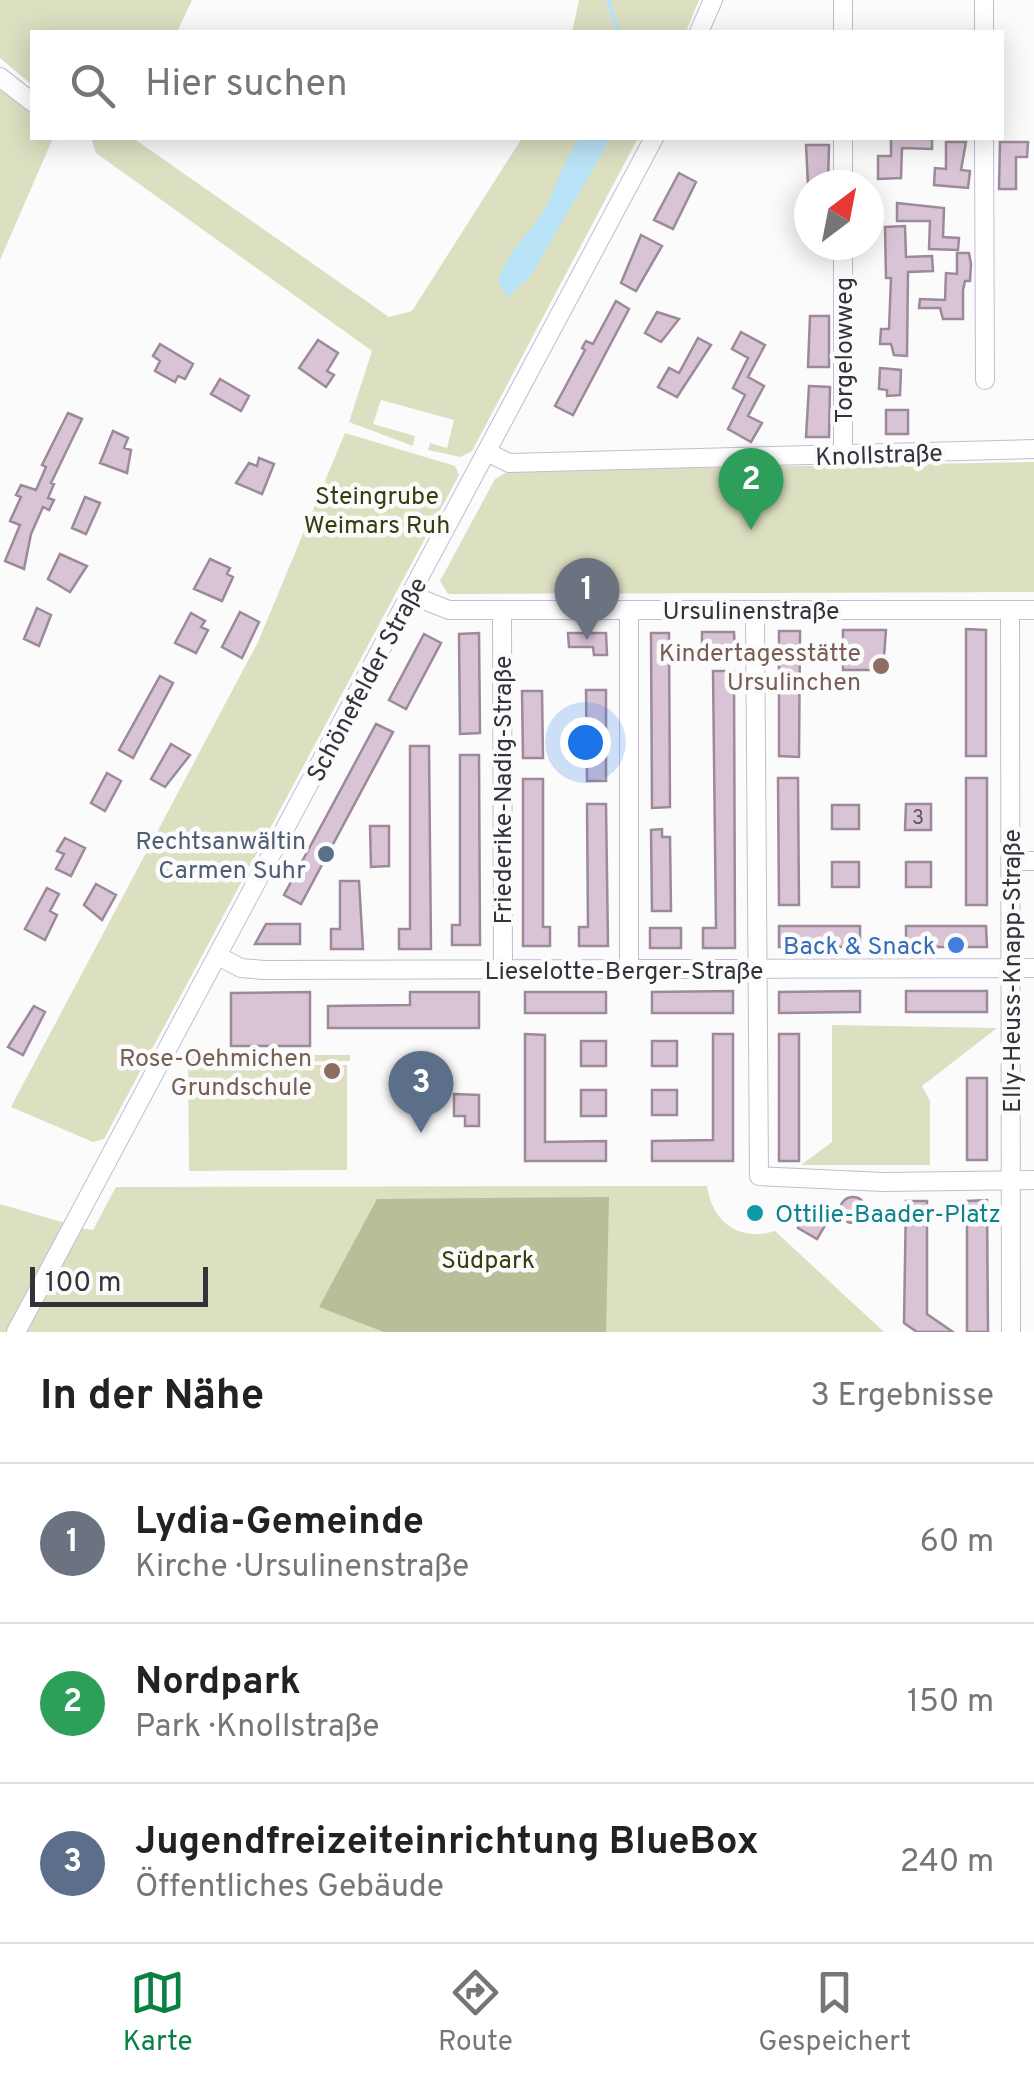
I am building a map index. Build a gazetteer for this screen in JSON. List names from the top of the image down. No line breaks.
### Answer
{"streets":{"street":["Torgelowweg","Knollstraße","Ursulinenstraße","Schönefelder Straße","Friederike-Nadig-Straße","Lieselotte-Berger-Straße","Elly-Heuss-Knapp-Straße"]},"crossings":[["Torgelowweg","Knollstraße"],["Knollstraße","Schönefelder Straße"],["Ursulinenstraße","Schönefelder Straße"],["Ursulinenstraße","Friederike-Nadig-Straße"],["Ursulinenstraße","Elly-Heuss-Knapp-Straße"],["Schönefelder Straße","Lieselotte-Berger-Straße"],["Friederike-Nadig-Straße","Lieselotte-Berger-Straße"],["Lieselotte-Berger-Straße","Elly-Heuss-Knapp-Straße"]],"parks":["Steingrube Weimars Ruh","Südpark"],"places":["Kindertagesstätte Ursulinchen","Rechtsanwältin Carmen Suhr","Back & Snack","Rose-Oehmichen Grundschule","Ottilie-Baader-Platz"],"house_numbers":["3"],"scale_bar":"100 m","north":"top right","page":{"search":"Hier suchen","pins":["2","1","3"],"scale":"100 m","heading":["In der Nähe","3 Ergebnisse"],"list":[{"mark":"1","name":"Lydia-Gemeinde","note":"Kirche · Ursulinenstraße","value":"60 m"},{"mark":"2","name":"Nordpark","note":"Park · Knollstraße","value":"150 m"},{"mark":"3","name":"Jugendfreizeiteinrichtung BlueBox","note":"Öffentliches Gebäude","value":"240 m"}],"nav":["Karte","Route","Gespeichert"]}}
